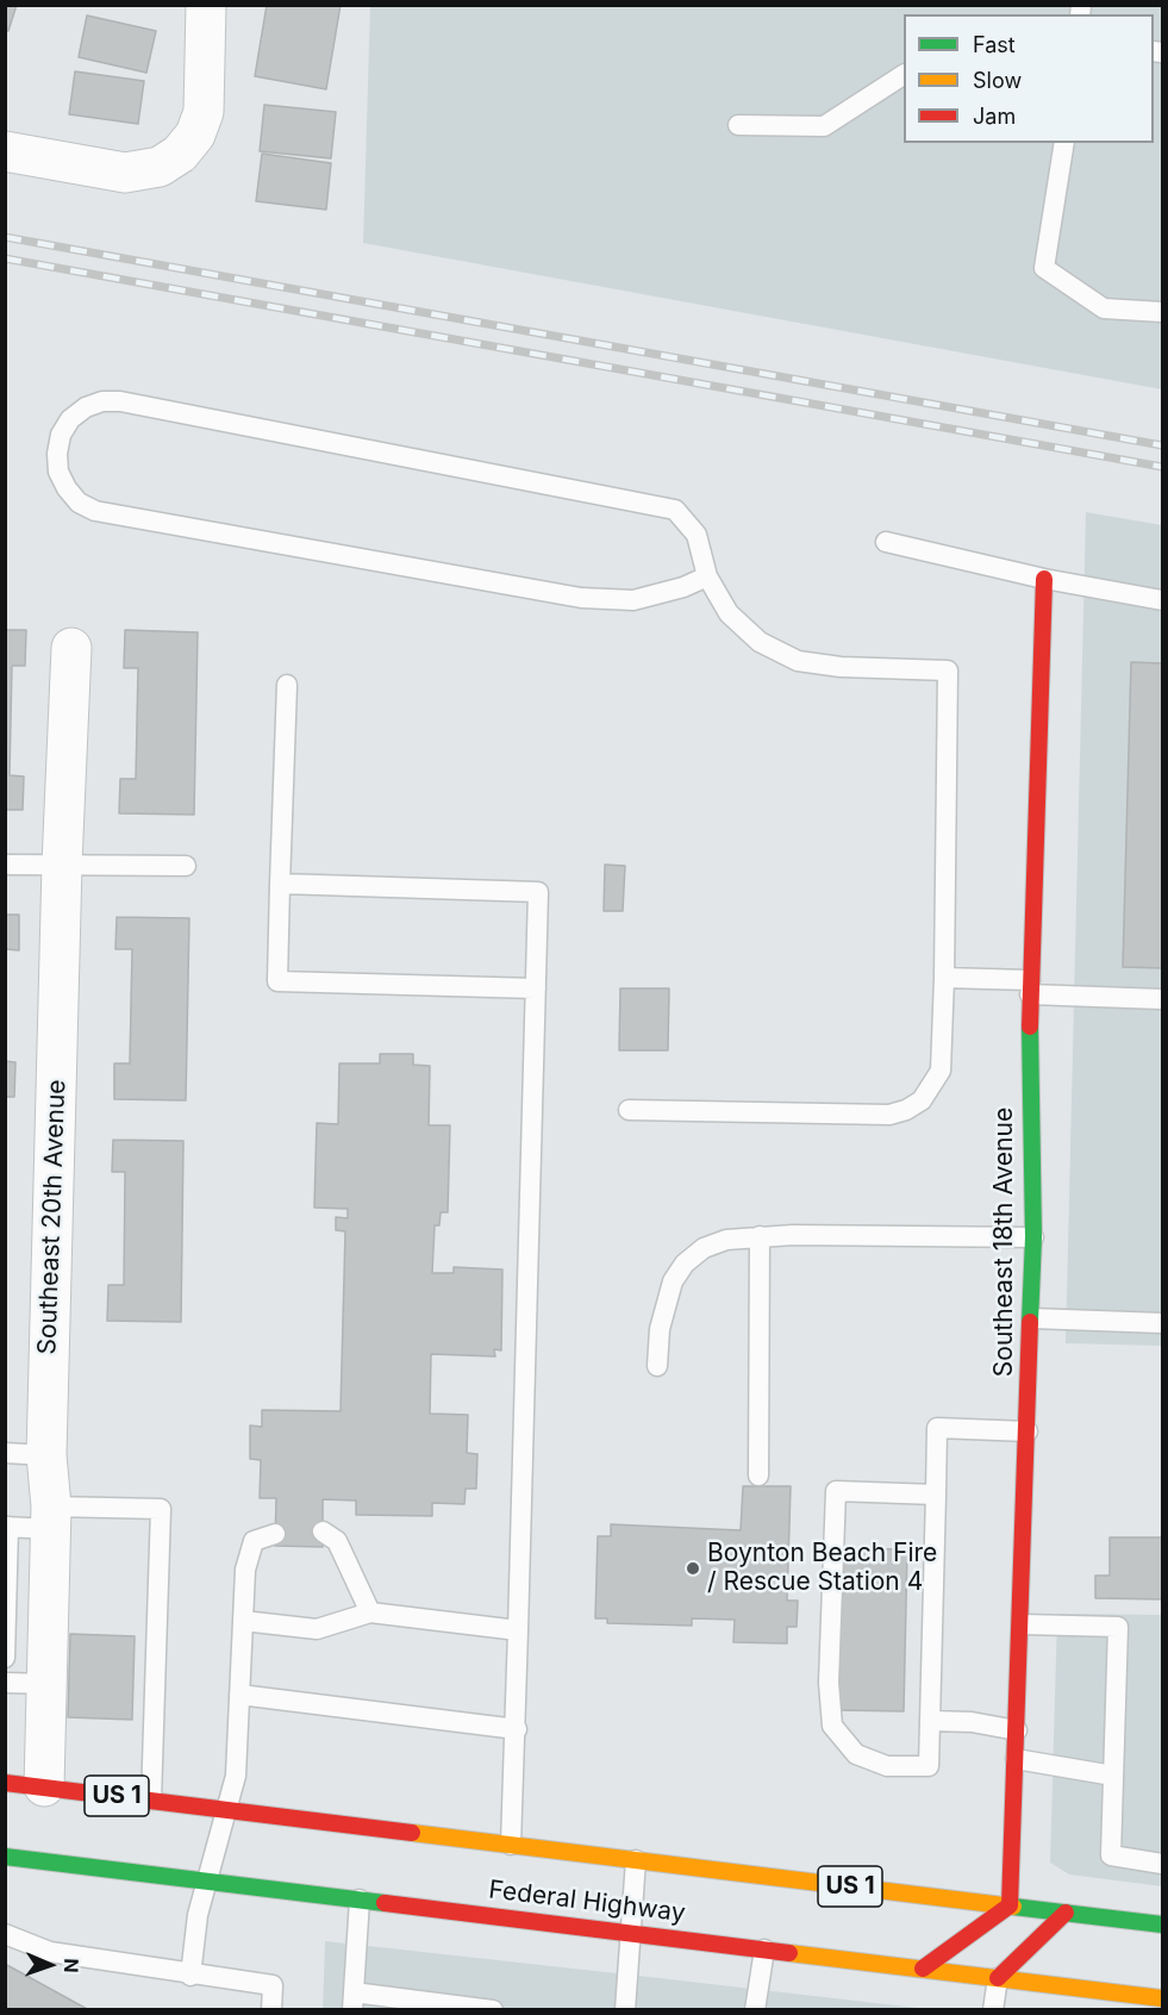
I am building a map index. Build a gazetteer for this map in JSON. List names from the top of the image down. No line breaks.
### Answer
{"streets":{"main road":["Southeast 18th Avenue","US 1","Federal Highway"],"street":["Southeast 20th Avenue"]},"crossings":[["Southeast 20th Avenue","Federal Highway"],["Southeast 18th Avenue","Federal Highway"]],"places":["Boynton Beach Fire / Rescue Station 4"],"legend":["Fast","Slow","Jam"],"north":"right"}
